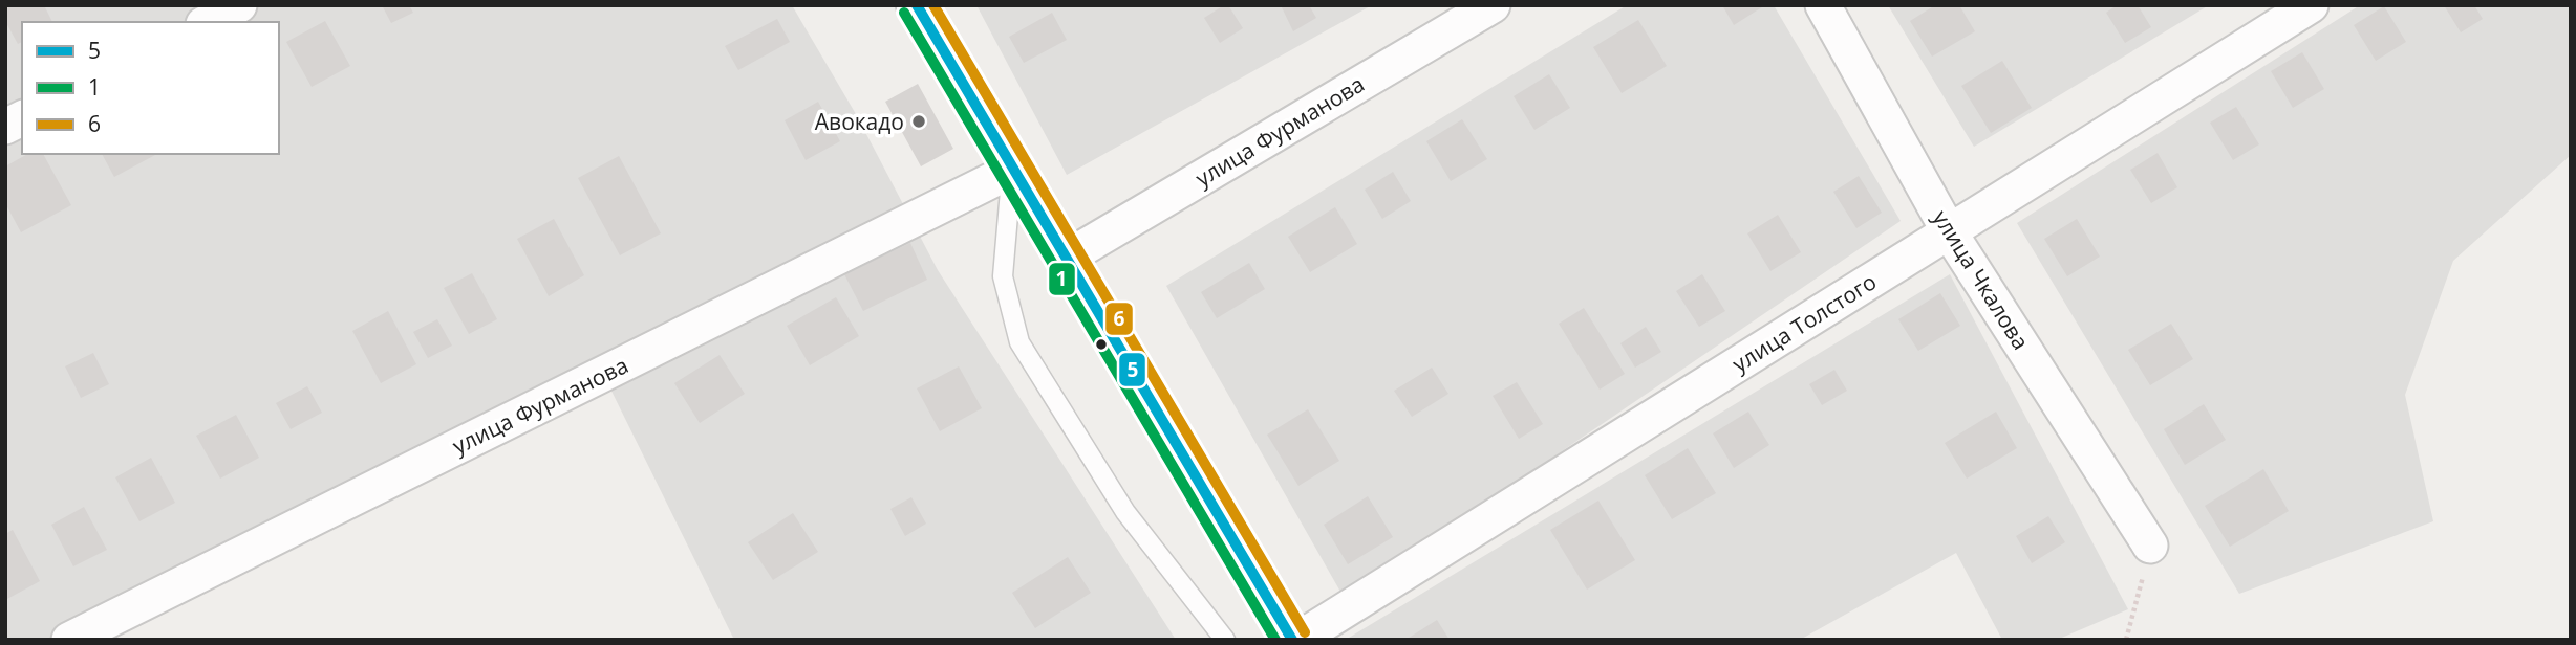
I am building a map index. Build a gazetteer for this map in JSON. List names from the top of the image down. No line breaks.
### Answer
{"streets":{"street":["улица Фурманова","улица Чкалова","улица Толстого"]},"crossings":[["улица Чкалова","улица Толстого"]],"places":["Авокадо"],"lines":["transit line 5","transit line 6","transit line 1"],"legend":["5","1","6"]}
